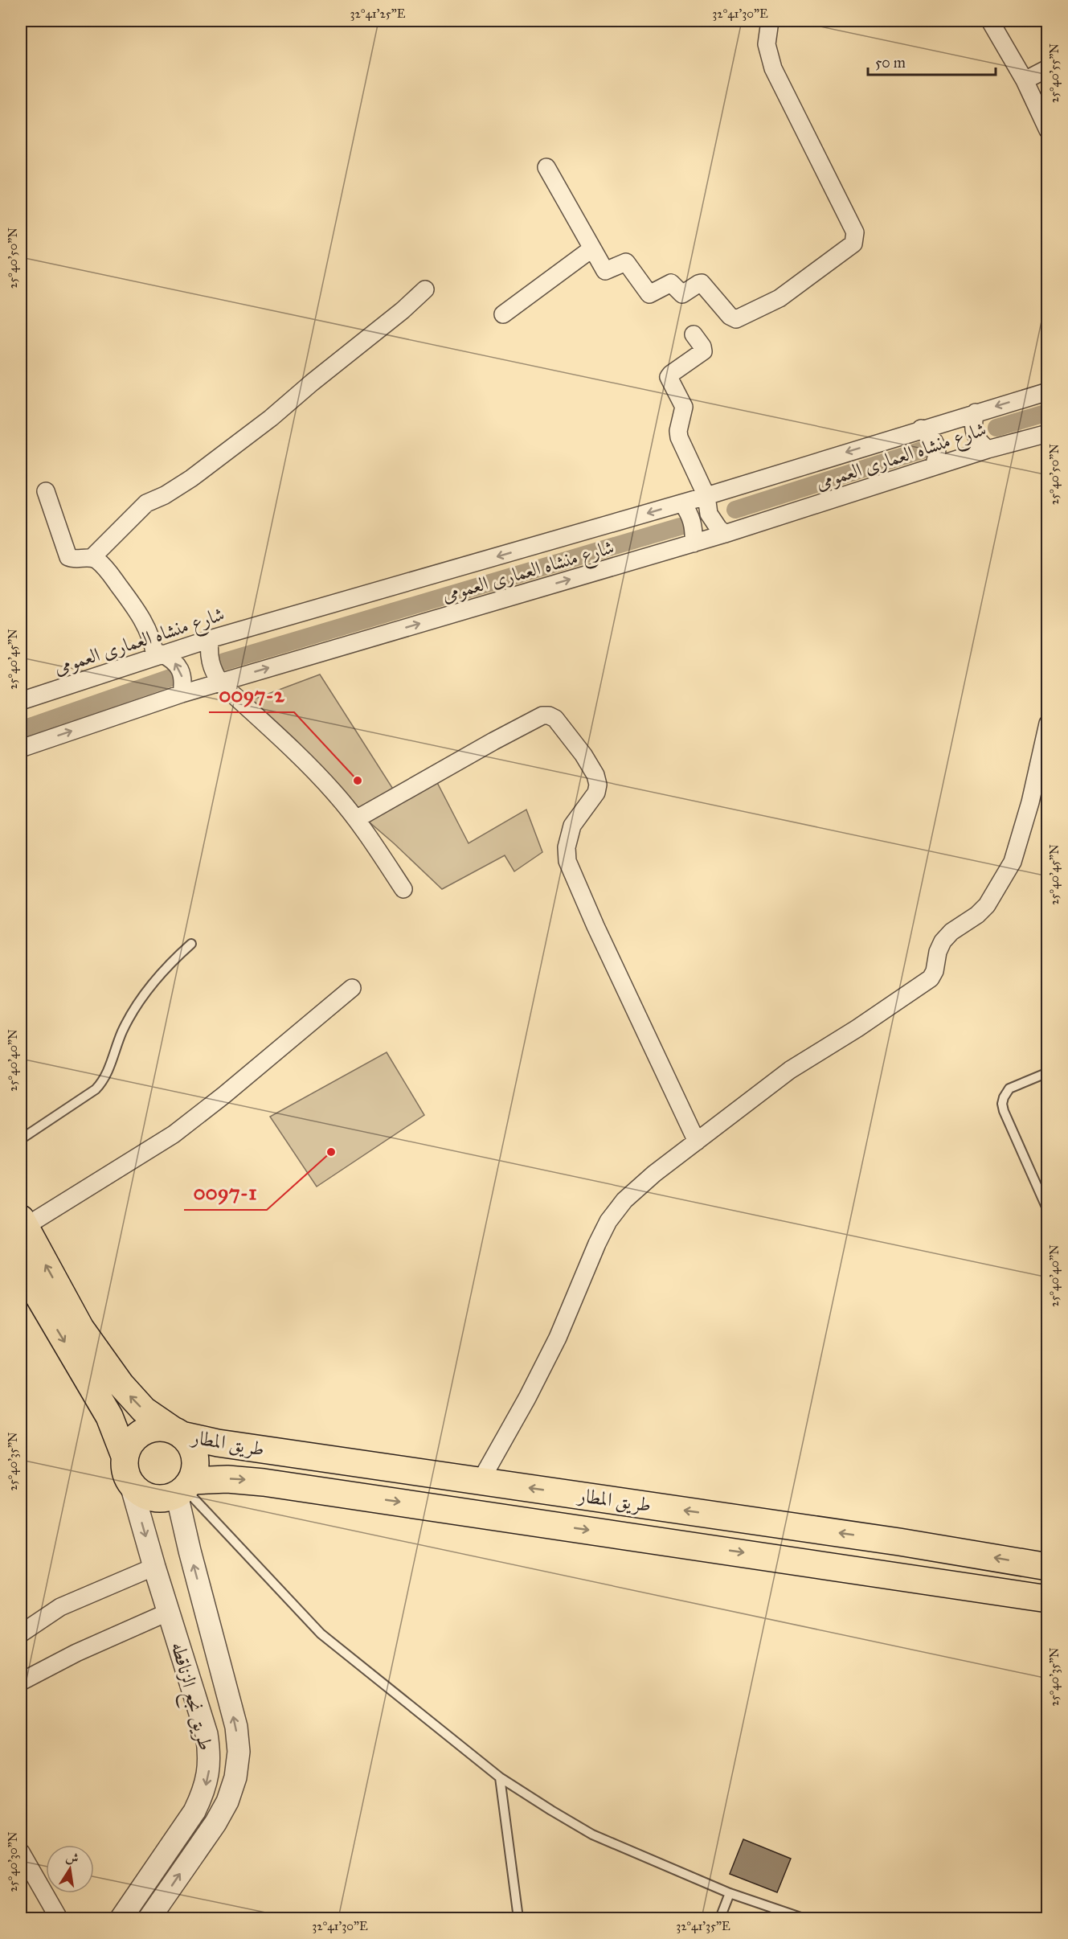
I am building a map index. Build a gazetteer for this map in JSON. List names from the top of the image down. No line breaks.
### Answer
{"streets":{"main road":["طريق المطار"],"street":["شارع منشاه العمارى العمومى","طريق نجع الزناقطه"]},"crossings":[["طريق المطار","طريق نجع الزناقطه"]],"places":["0097-2","0097-1"],"scale_bar":"50 m","north":"top","coordinates":["32°41'25\"E","32°41'30\"E","25°40'55\"N","25°40'50\"N","25°40'45\"N","25°40'40\"N","25°40'35\"N","25°40'30\"N","32°41'35\"E"]}
